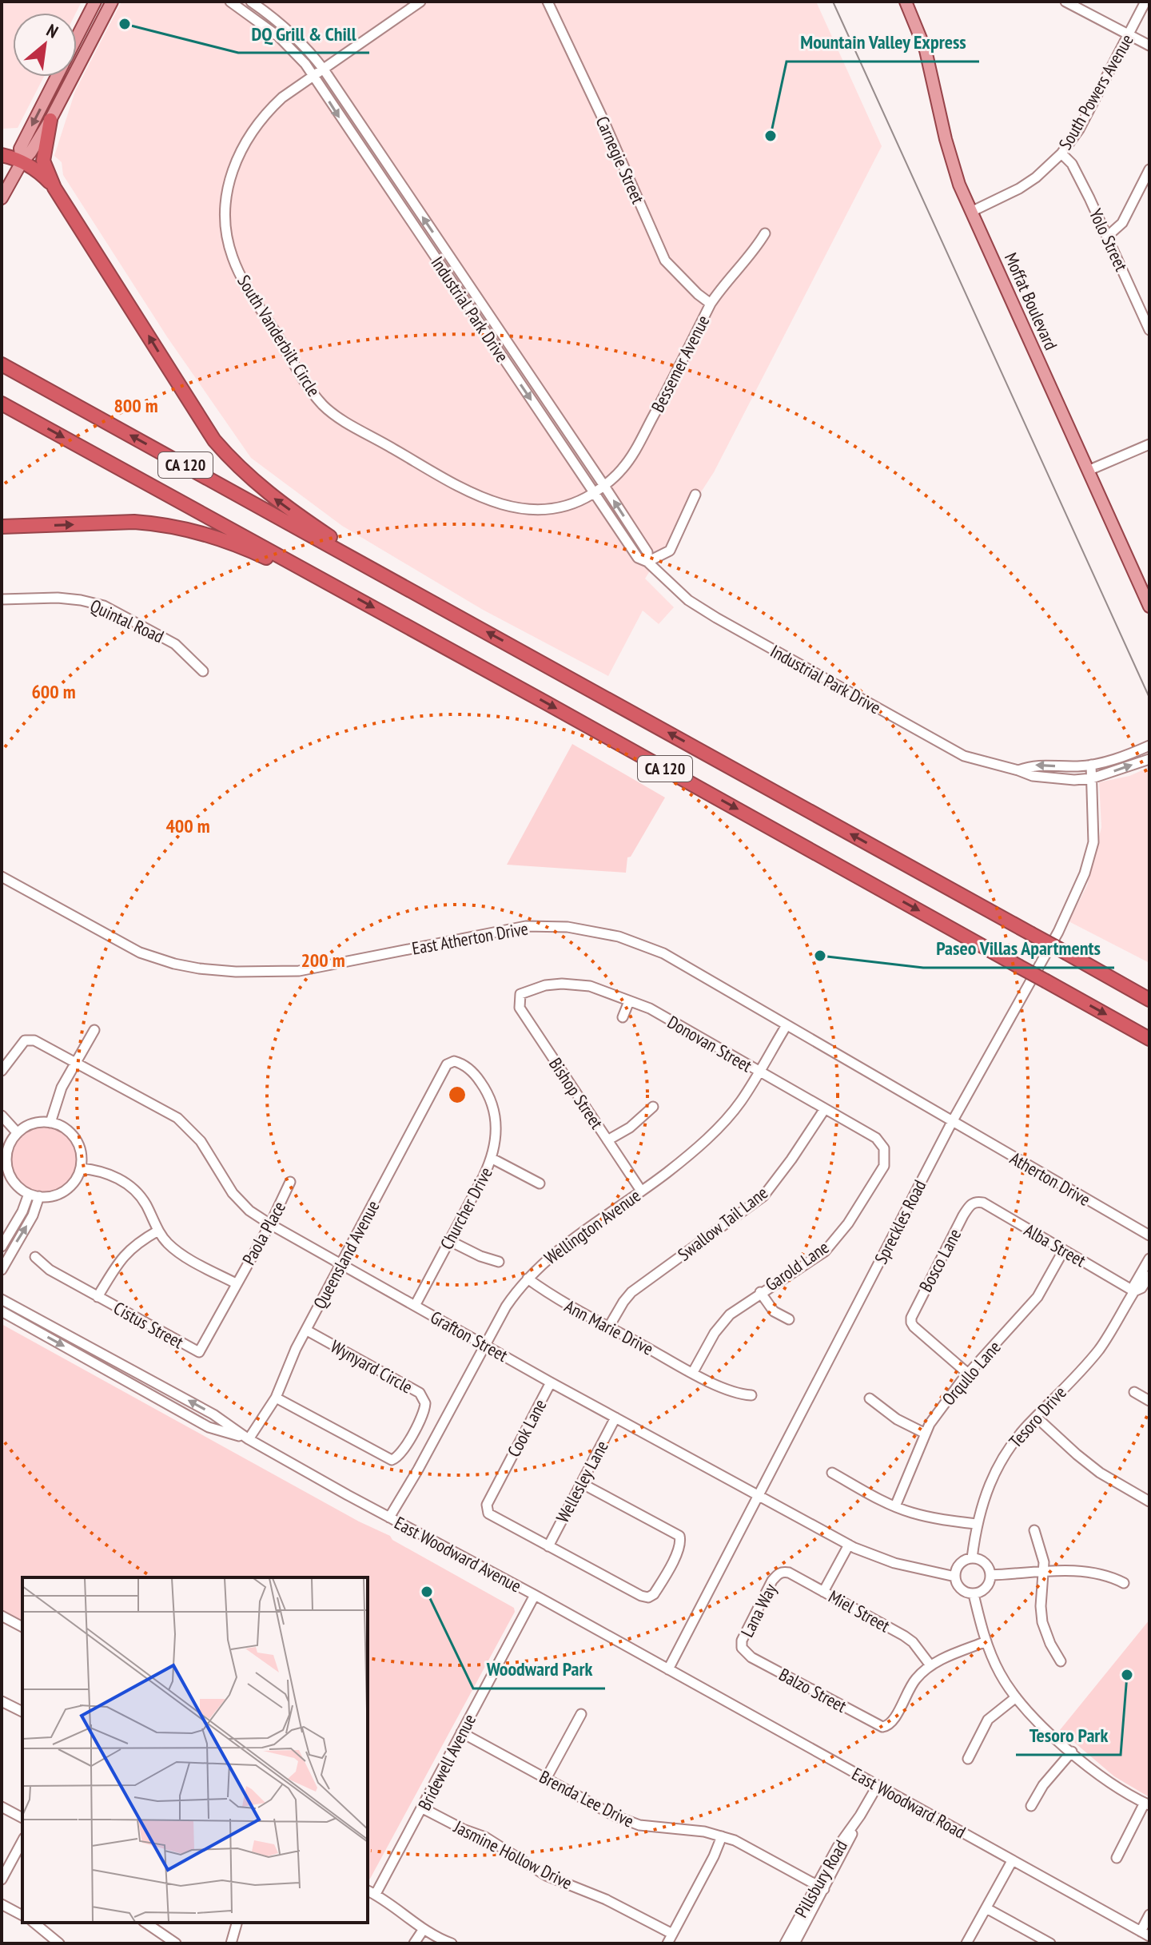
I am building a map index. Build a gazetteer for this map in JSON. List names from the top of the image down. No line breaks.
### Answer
{"streets":{"highway":["CA 120"],"main road":["Moffat Boulevard"],"street":["South Powers Avenue","Carnegie Street","Yolo Street","Industrial Park Drive","South Vanderbilt Circle","Bessemer Avenue","Quintal Road","East Atherton Drive","Donovan Street","Bishop Street","Atherton Drive","Churcher Drive","Spreckles Road","Swallow Tail Lane","Wellington Avenue","Paola Place","Alba Street","Queensland Avenue","Bosco Lane","Garold Lane","Cistus Street","Ann Marie Drive","Grafton Street","Wynyard Circle","Orqullo Lane","Tesoro Drive","Cook Lane","Wellesley Lane","East Woodward Avenue","Lana Way","Miel Street","Balzo Street","Bridewell Avenue","Brenda Lee Drive","East Woodward Road","Jasmine Hollow Drive","Pillsbury Road"]},"crossings":[["South Powers Avenue","Yolo Street"],["South Powers Avenue","Moffat Boulevard"],["Carnegie Street","Bessemer Avenue"],["Industrial Park Drive","South Vanderbilt Circle"],["Industrial Park Drive","Bessemer Avenue"],["Industrial Park Drive","Spreckles Road"],["South Vanderbilt Circle","Bessemer Avenue"],["East Atherton Drive","Atherton Drive"],["East Atherton Drive","Spreckles Road"],["East Atherton Drive","Wellington Avenue"],["Donovan Street","Bishop Street"],["Donovan Street","Swallow Tail Lane"],["Donovan Street","Wellington Avenue"],["Donovan Street","Garold Lane"],["Bishop Street","Wellington Avenue"],["Atherton Drive","Spreckles Road"],["Churcher Drive","Queensland Avenue"],["Churcher Drive","Grafton Street"],["Spreckles Road","Grafton Street"],["Spreckles Road","East Woodward Avenue"],["Spreckles Road","East Woodward Road"],["Swallow Tail Lane","Ann Marie Drive"],["Wellington Avenue","Ann Marie Drive"],["Wellington Avenue","Grafton Street"],["Wellington Avenue","East Woodward Avenue"],["Paola Place","Cistus Street"],["Paola Place","Grafton Street"],["Alba Street","Bosco Lane"],["Alba Street","Orqullo Lane"],["Alba Street","Tesoro Drive"],["Queensland Avenue","Grafton Street"],["Queensland Avenue","Wynyard Circle"],["Queensland Avenue","East Woodward Avenue"],["Bosco Lane","Orqullo Lane"],["Garold Lane","Ann Marie Drive"],["Grafton Street","Tesoro Drive"],["Grafton Street","Cook Lane"],["Grafton Street","Wellesley Lane"],["Cook Lane","Wellesley Lane"],["East Woodward Avenue","Bridewell Avenue"],["East Woodward Avenue","East Woodward Road"],["Lana Way","Miel Street"],["Lana Way","Balzo Street"],["Miel Street","Balzo Street"],["Bridewell Avenue","Brenda Lee Drive"],["Bridewell Avenue","Jasmine Hollow Drive"],["Brenda Lee Drive","Pillsbury Road"],["East Woodward Road","Pillsbury Road"]],"places":["DQ Grill & Chill","Mountain Valley Express","Paseo Villas Apartments","Woodward Park","Tesoro Park"],"north":"top right","rings":["800 m","600 m","400 m","200 m"]}
